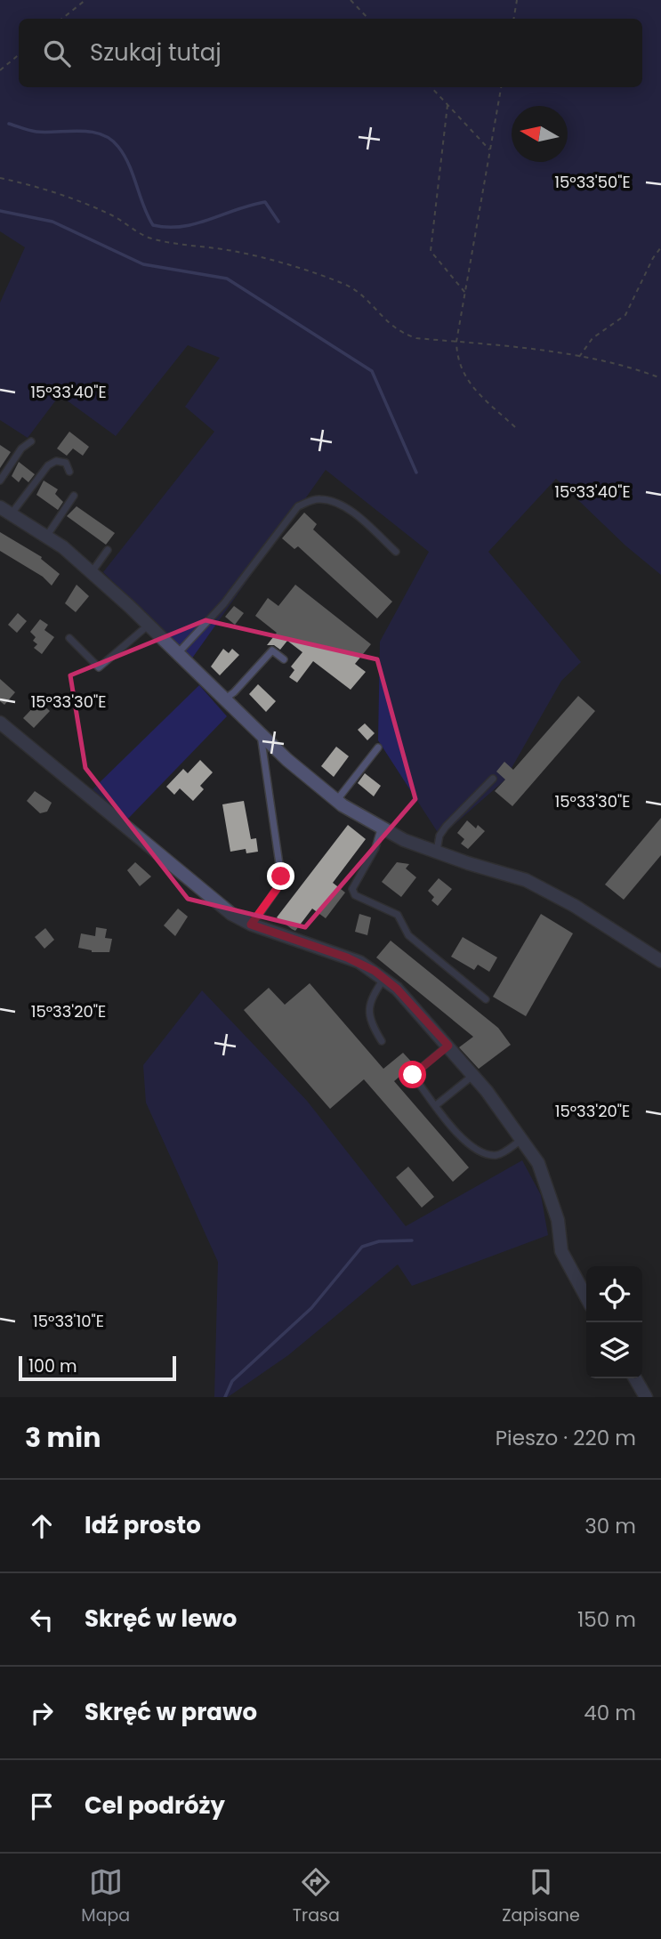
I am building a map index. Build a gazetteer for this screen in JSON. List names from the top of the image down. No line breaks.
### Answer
{"scale_bar":"100 m","north":"left","page":{"search":"Szukaj tutaj","scale":"100 m","heading":["3 min","Pieszo · 220 m"],"list":[["Idź prosto","30 m"],["Skręć w lewo","150 m"],["Skręć w prawo","40 m"],"Cel podróży"],"nav":["Mapa","Trasa","Zapisane"]},"coordinates":["15°33'50\"E","15°33'40\"E","15°33'30\"E","15°33'20\"E","15°33'10\"E"]}
